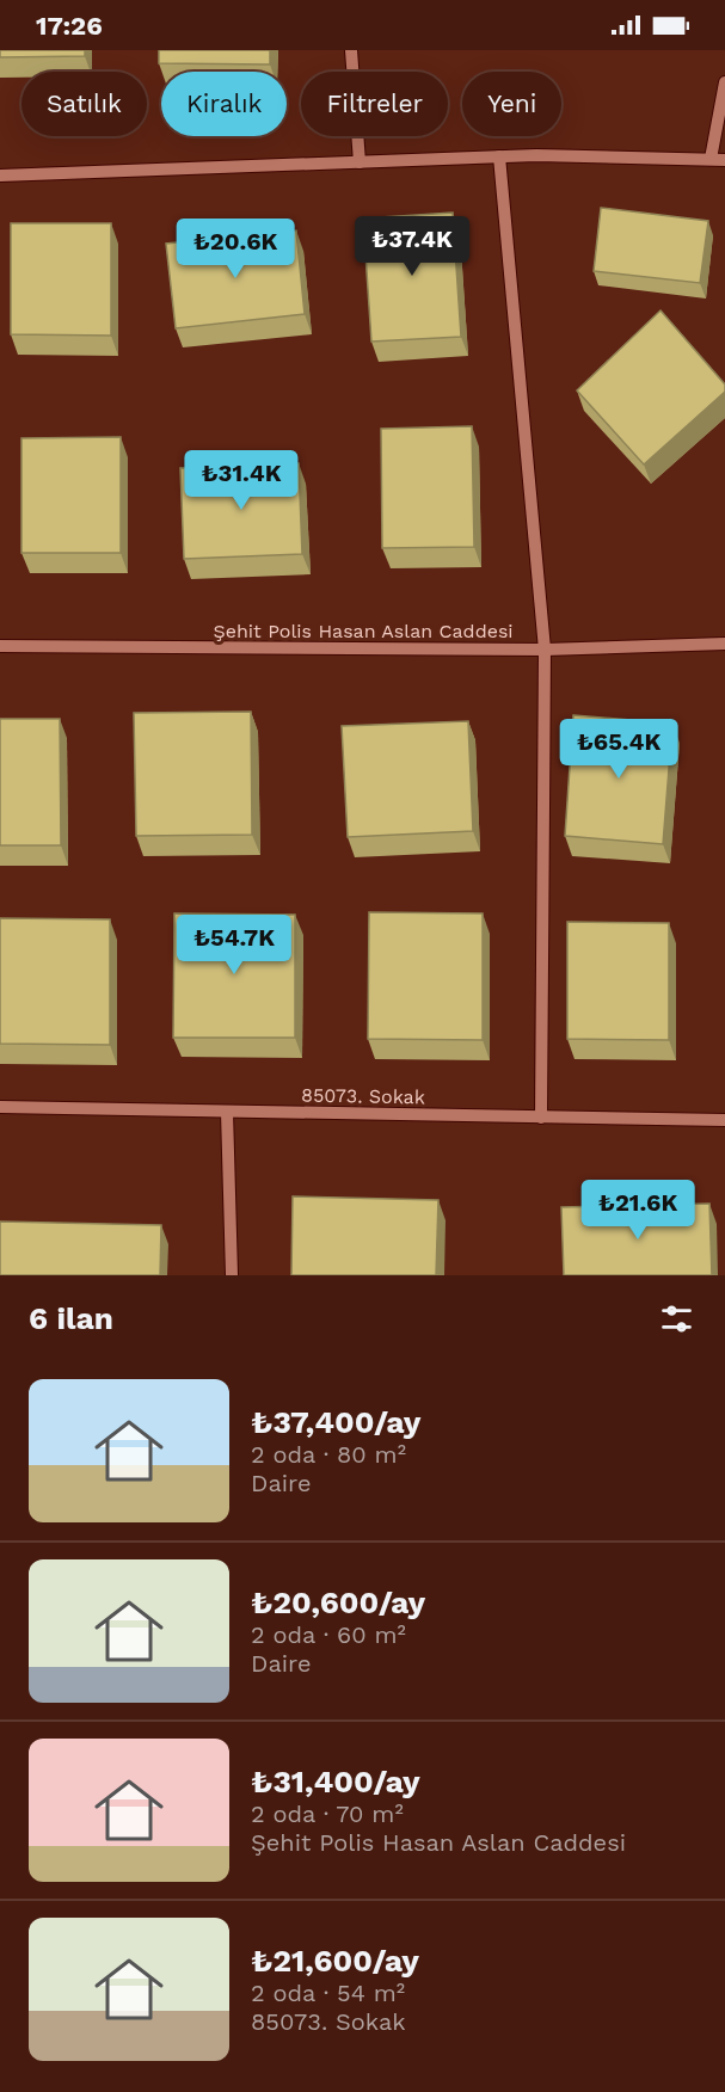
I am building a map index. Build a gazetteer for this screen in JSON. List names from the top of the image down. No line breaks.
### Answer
{"streets":{"street":["Şehit Polis Hasan Aslan Caddesi","85073. Sokak"]},"page":{"status":"17:26","chip":["Satılık","Kiralık","Filtreler","Yeni"],"price":["₺37.4K","₺20.6K","₺31.4K","₺65.4K","₺54.7K","₺21.6K"],"heading":"6 ilan","list":[{"name":"₺37,400/ay","note":"2 oda · 80 m² · Daire"},{"name":"₺20,600/ay","note":"2 oda · 60 m² · Daire"},{"name":"₺31,400/ay","note":"2 oda · 70 m² · Şehit Polis Hasan Aslan Caddesi"},{"name":"₺21,600/ay","note":"2 oda · 54 m² · 85073. Sokak"}]}}
